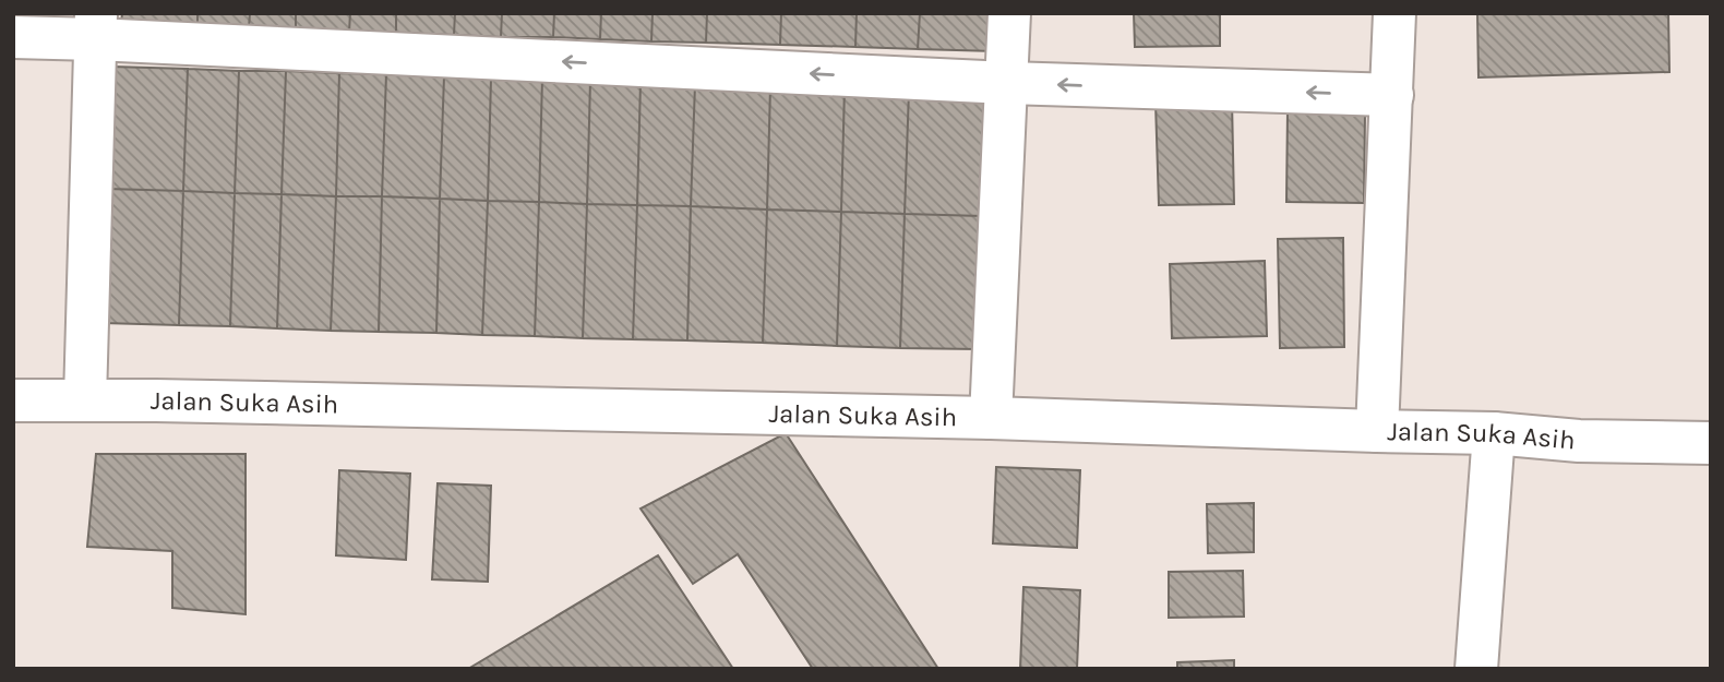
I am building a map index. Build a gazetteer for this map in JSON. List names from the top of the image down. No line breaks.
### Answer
{"streets":{"street":["Jalan Suka Asih"]}}
